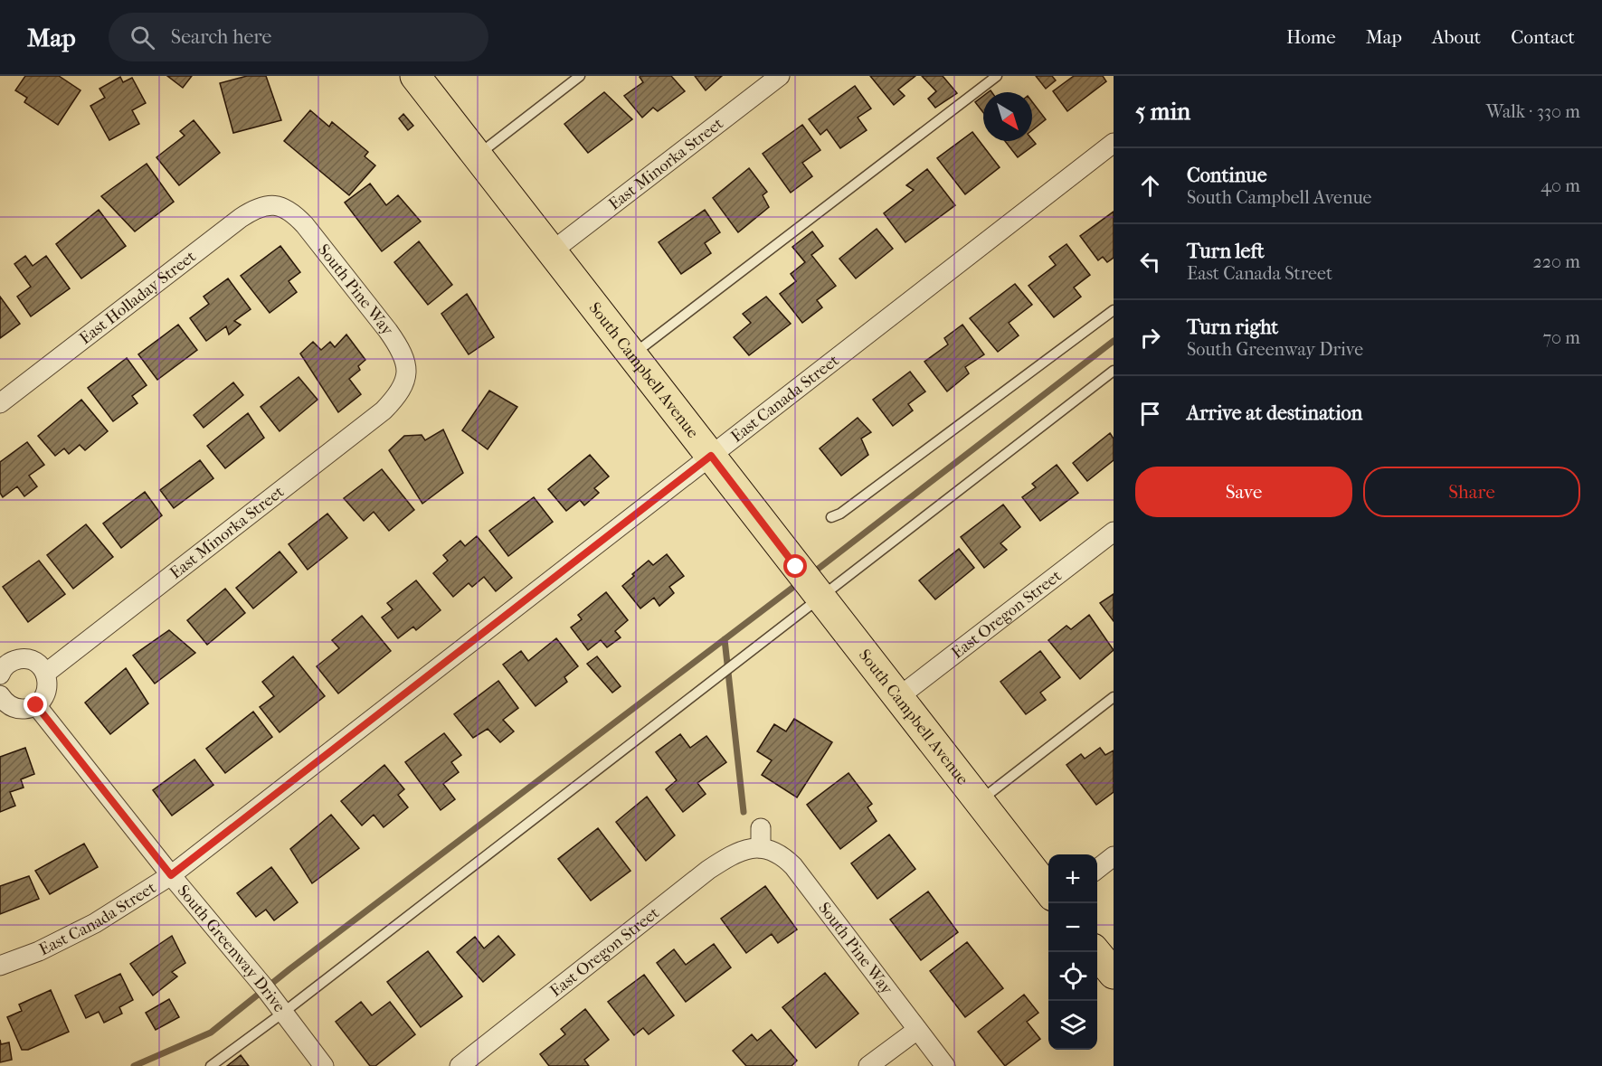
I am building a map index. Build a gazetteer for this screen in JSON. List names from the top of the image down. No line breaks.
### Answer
{"streets":{"main road":["South Campbell Avenue"],"street":["East Minorka Street","South Pine Way","East Holladay Street","East Canada Street","East Oregon Street","South Greenway Drive"]},"crossings":[["East Minorka Street","South Pine Way"],["East Minorka Street","South Campbell Avenue"],["South Pine Way","East Holladay Street"],["South Pine Way","East Oregon Street"],["South Campbell Avenue","East Canada Street"],["South Campbell Avenue","East Oregon Street"],["East Canada Street","South Greenway Drive"]],"north":"bottom right","page":{"header":"Map","search":"Search here","nav":["Home","Map","About","Contact"],"heading":["5 min","Walk · 330 m"],"list":[["Continue","South Campbell Avenue","40 m"],["Turn left","East Canada Street","220 m"],["Turn right","South Greenway Drive","70 m"],"Arrive at destination"],"buttons":["Save","Share"],"map_buttons":["+","−"]}}
